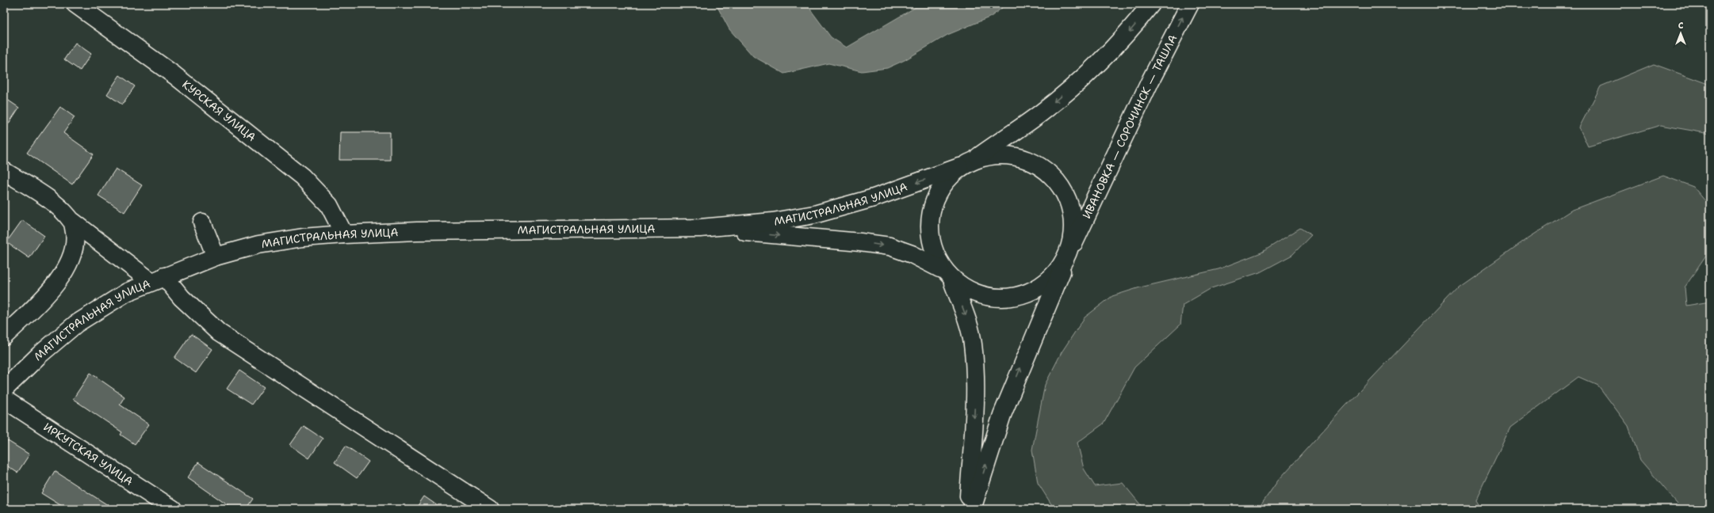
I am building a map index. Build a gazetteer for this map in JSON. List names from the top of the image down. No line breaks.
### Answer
{"streets":{"main road":["КУРСКАЯ УЛИЦА","ИВАНОВКА — СОРОЧИНСК — ТАШЛА","МАГИСТРАЛЬНАЯ УЛИЦА","ИРКУТСКАЯ УЛИЦА"]},"crossings":[["КУРСКАЯ УЛИЦА","МАГИСТРАЛЬНАЯ УЛИЦА"],["ИВАНОВКА — СОРОЧИНСК — ТАШЛА","МАГИСТРАЛЬНАЯ УЛИЦА"]],"north":"top"}
